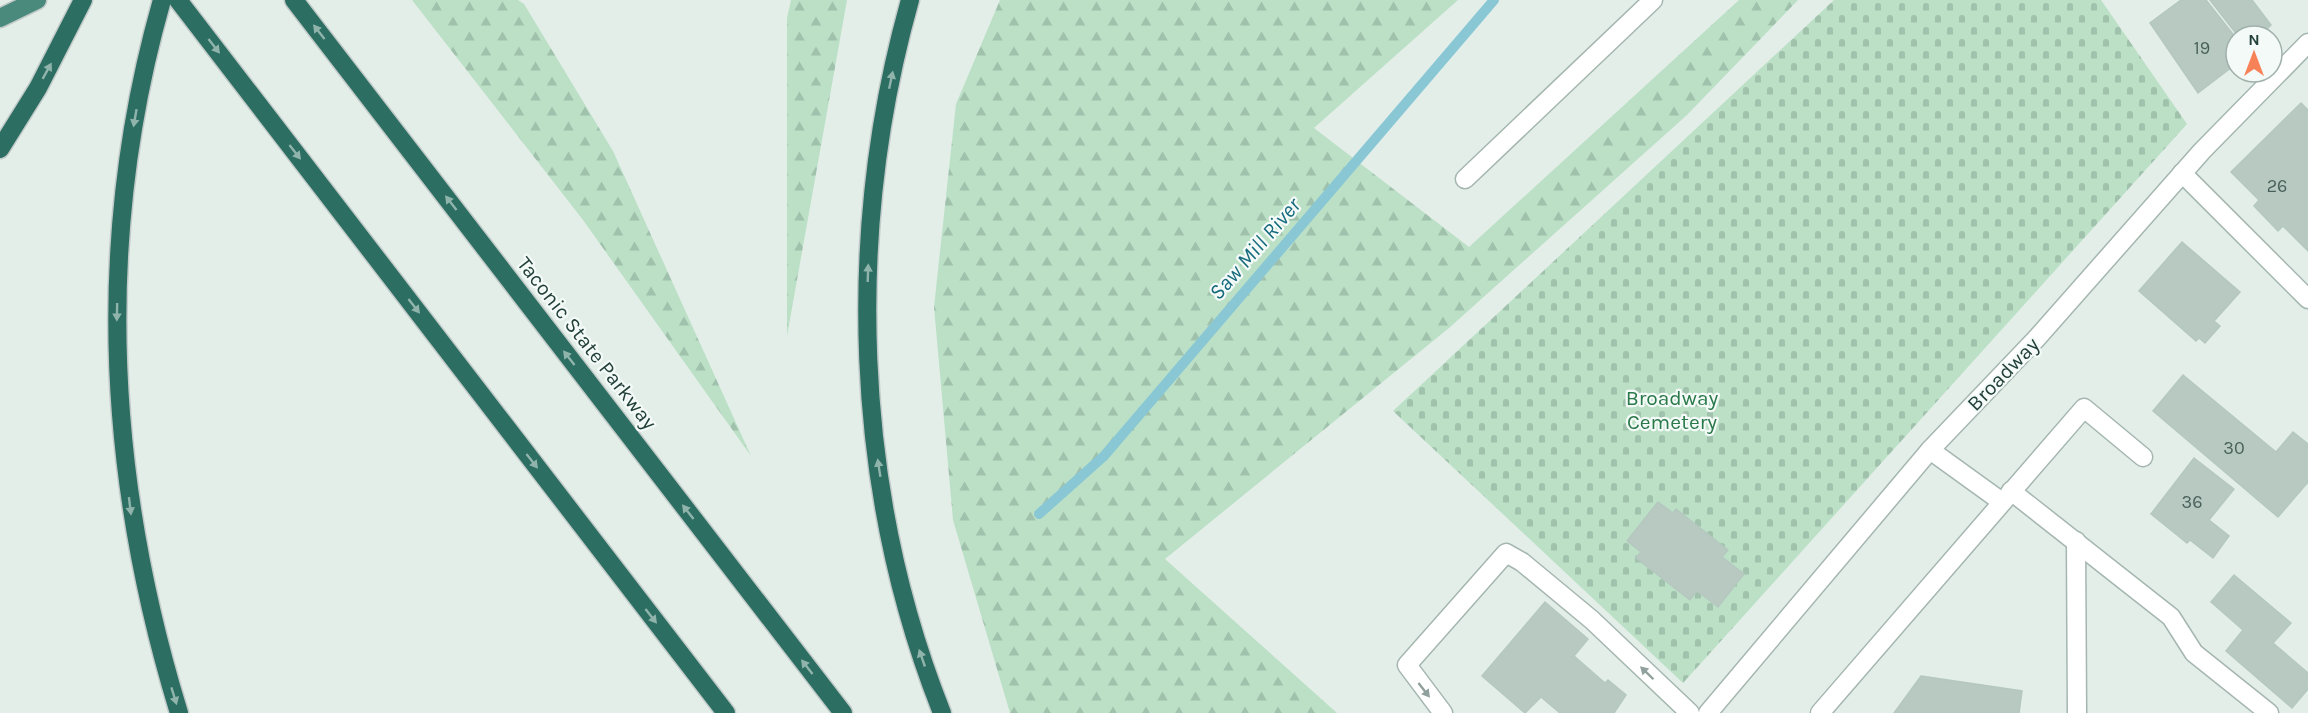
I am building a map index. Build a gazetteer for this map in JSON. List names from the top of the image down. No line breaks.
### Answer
{"streets":{"highway":["Taconic State Parkway"],"street":["Broadway"]},"water":["Saw Mill River"],"parks":["Broadway Cemetery"],"house_numbers":["19","26","30","36"],"north":"top"}
